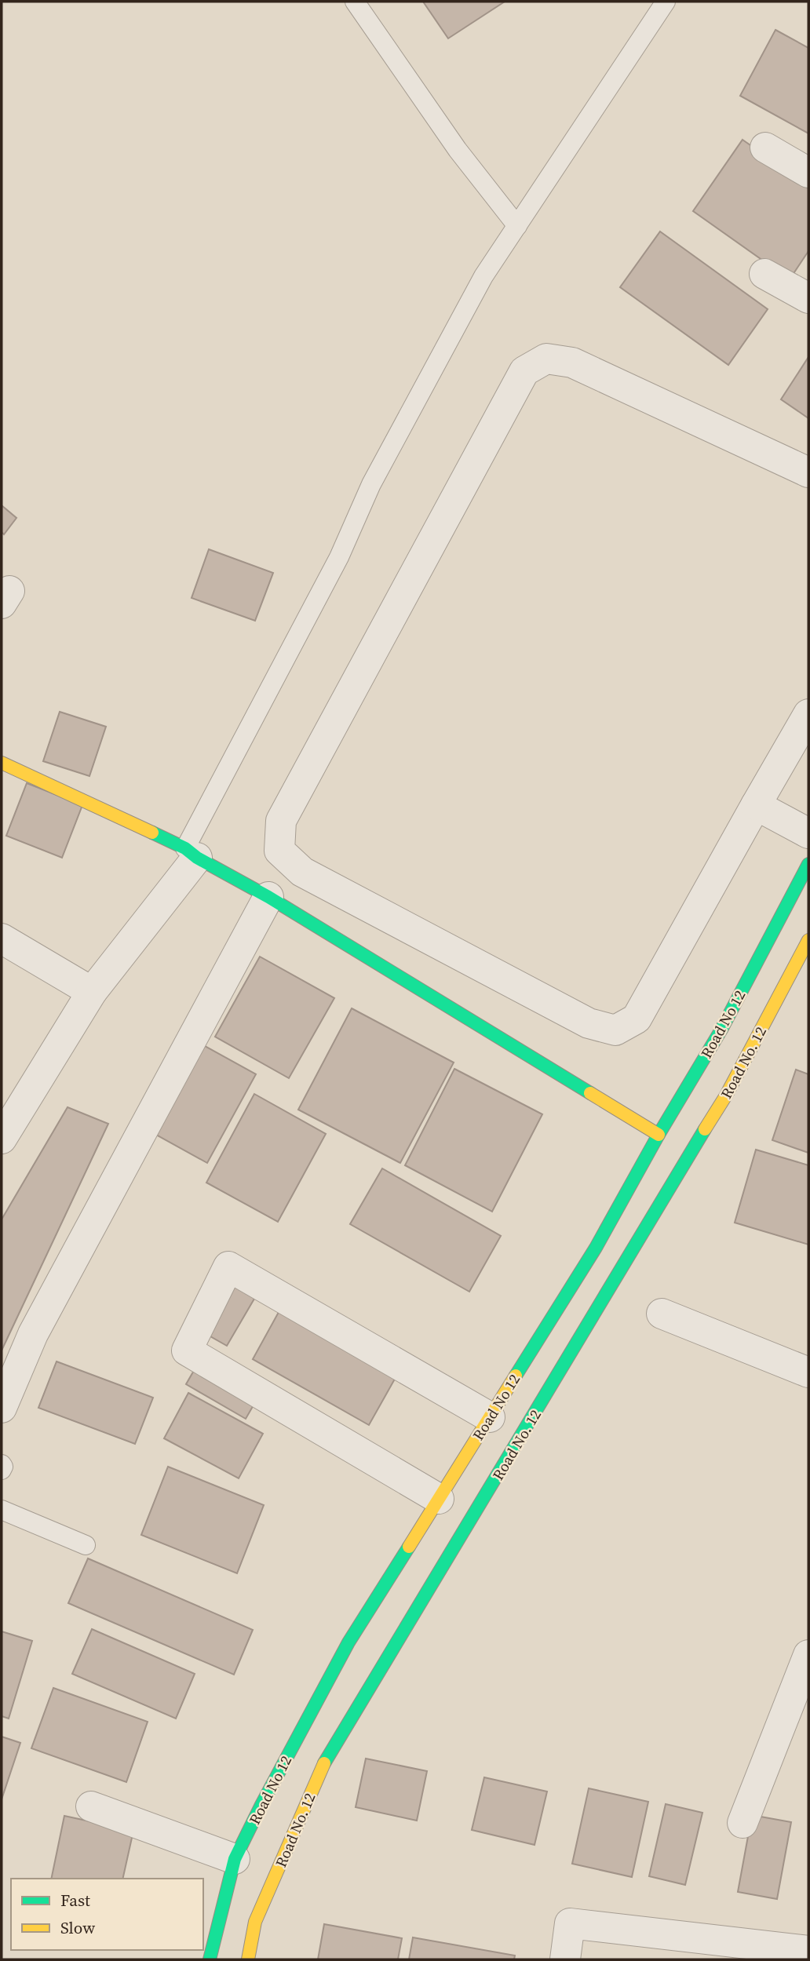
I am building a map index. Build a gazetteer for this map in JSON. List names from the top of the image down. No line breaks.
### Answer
{"streets":{"main road":["Road No 12","Road No. 12"]},"legend":["Fast","Slow"]}
